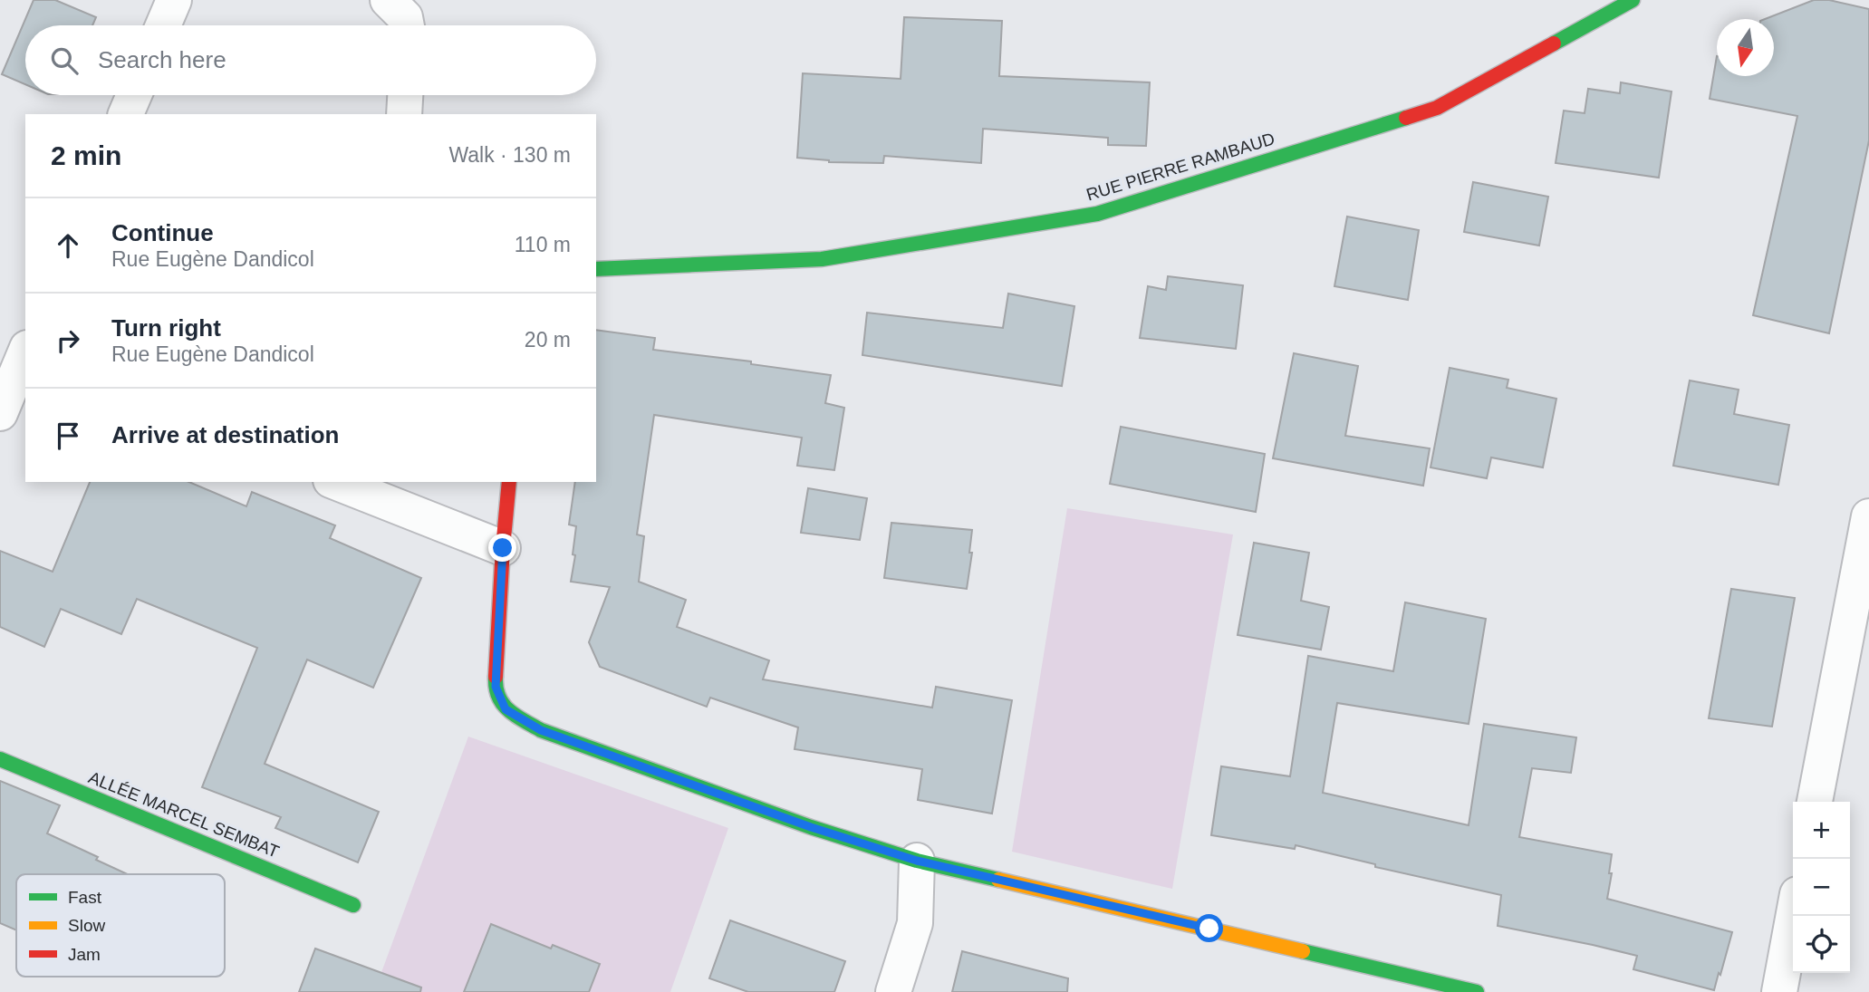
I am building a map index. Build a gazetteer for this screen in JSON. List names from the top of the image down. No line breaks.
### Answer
{"streets":{"street":["RUE PIERRE RAMBAUD","ALLÉE MARCEL SEMBAT"]},"legend":["Fast","Slow","Jam"],"north":"bottom","page":{"search":"Search here","heading":["2 min","Walk · 130 m"],"list":[["Continue","Rue Eugène Dandicol","110 m"],["Turn right","Rue Eugène Dandicol","20 m"],"Arrive at destination"],"map_buttons":["+","−"]}}
